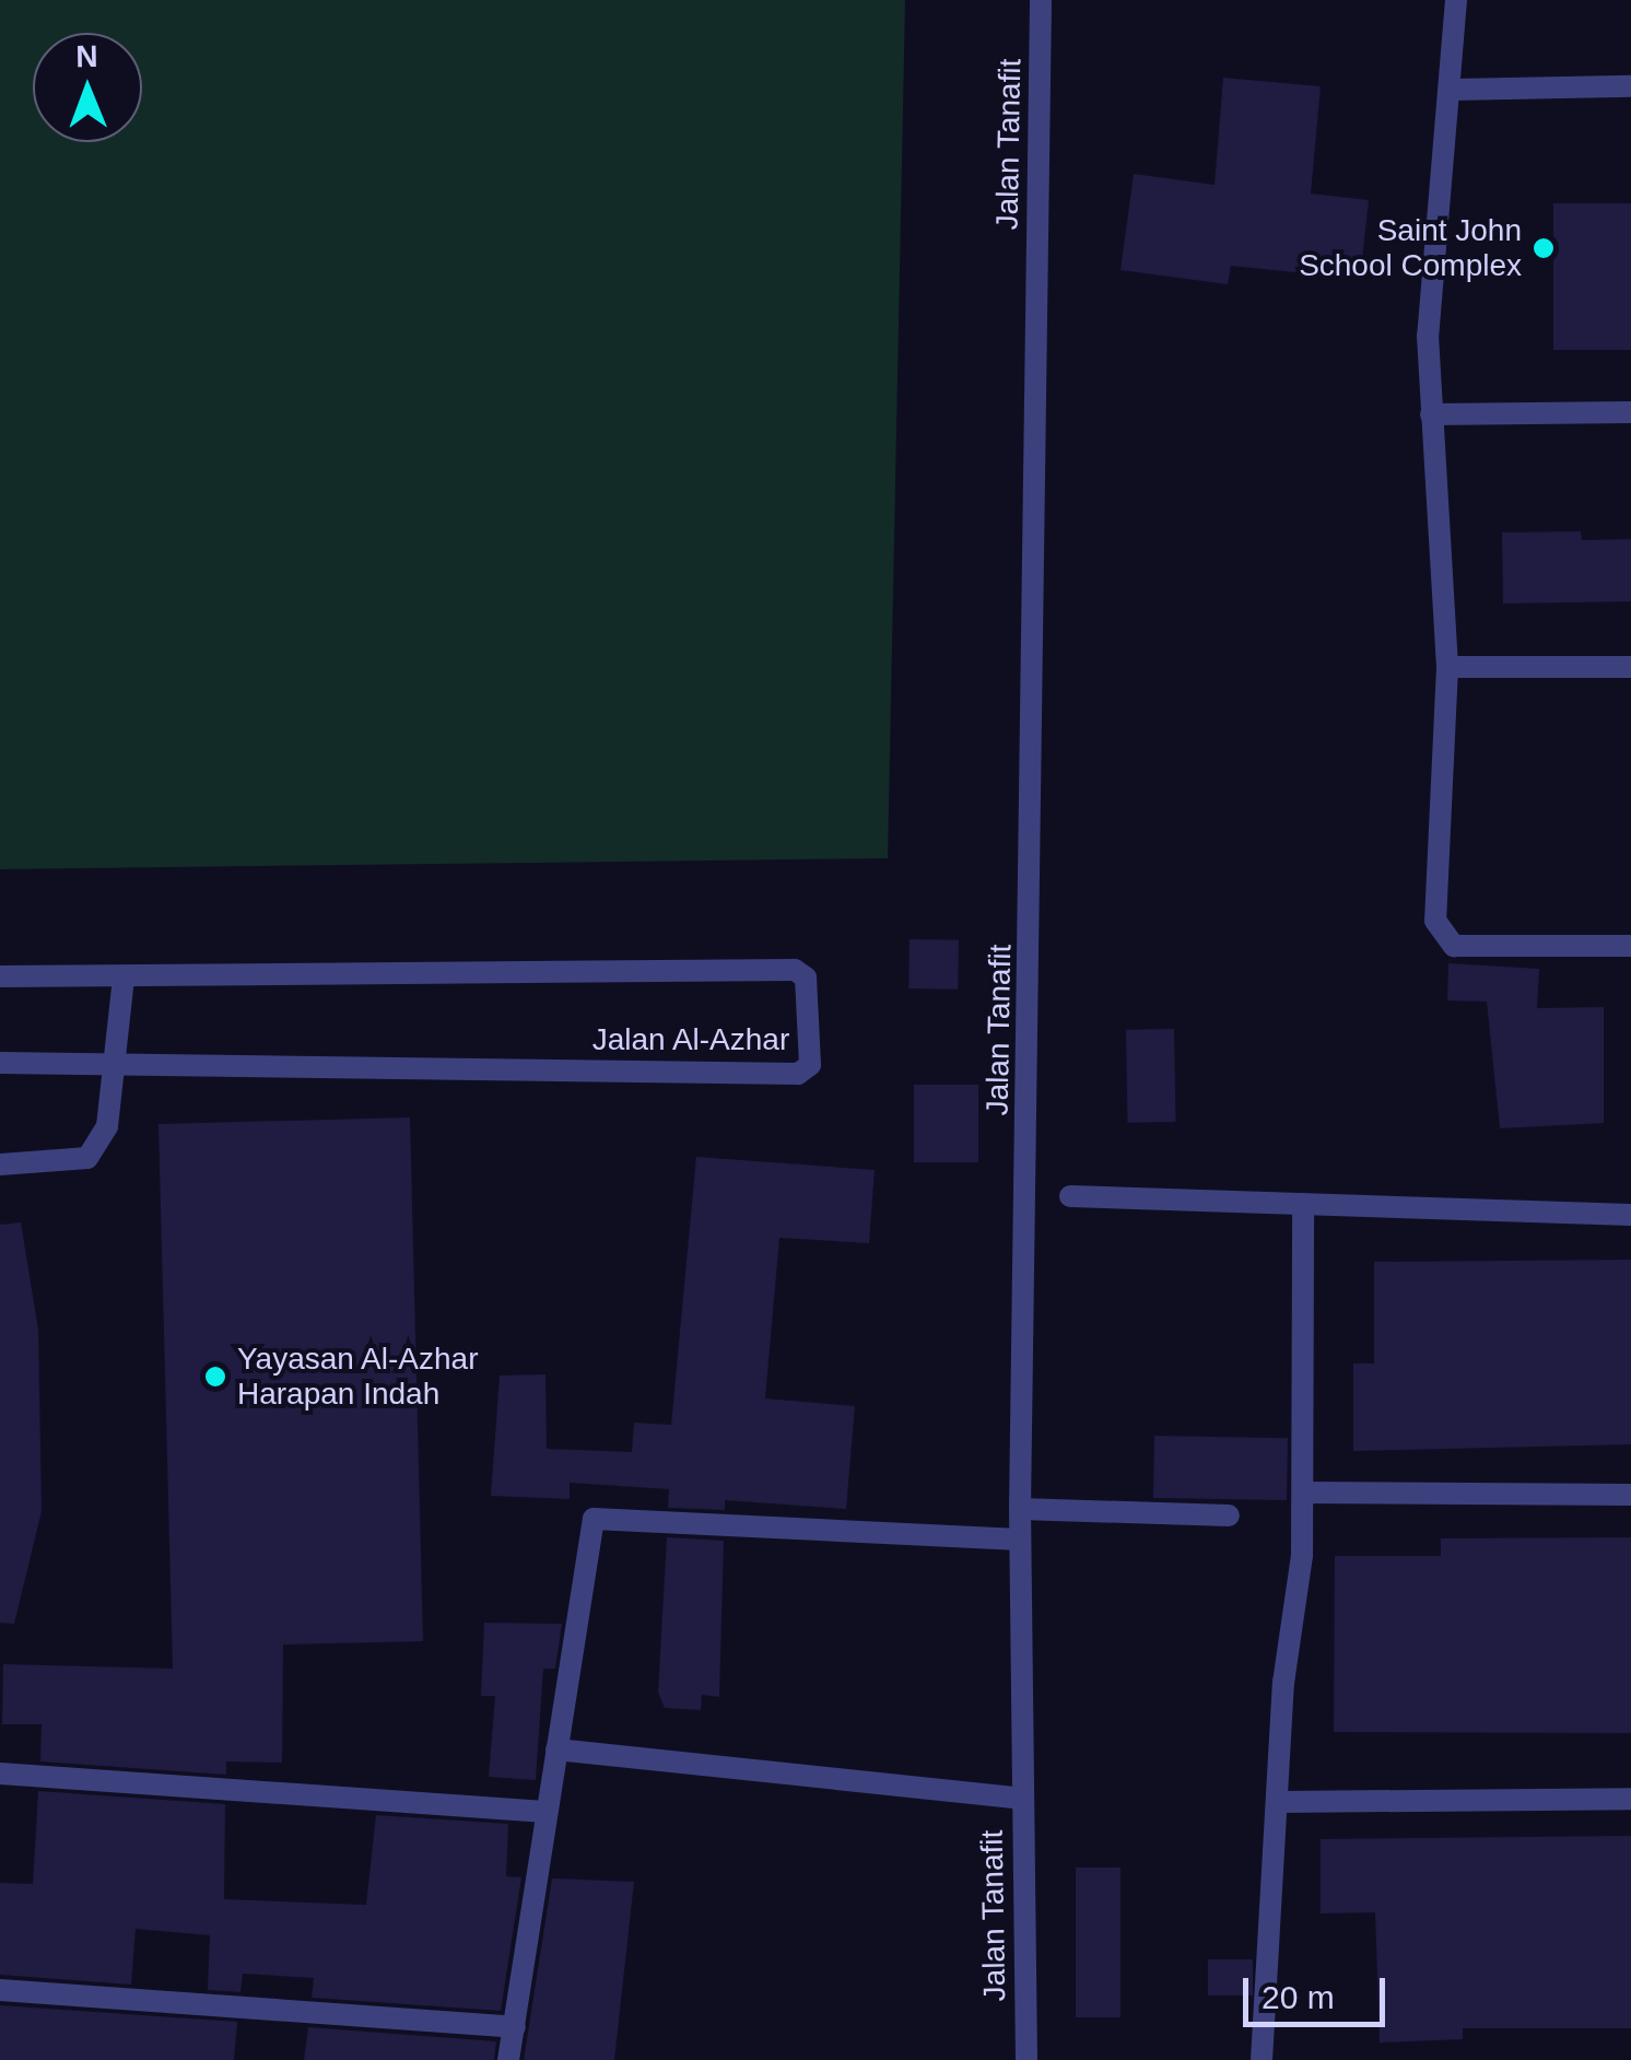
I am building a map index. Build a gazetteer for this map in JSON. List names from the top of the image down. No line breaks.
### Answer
{"streets":{"street":["Jalan Tanafit","Jalan Al-Azhar"]},"places":["Saint John School Complex","Yayasan Al-Azhar Harapan Indah"],"scale_bar":"20 m","north":"top"}
